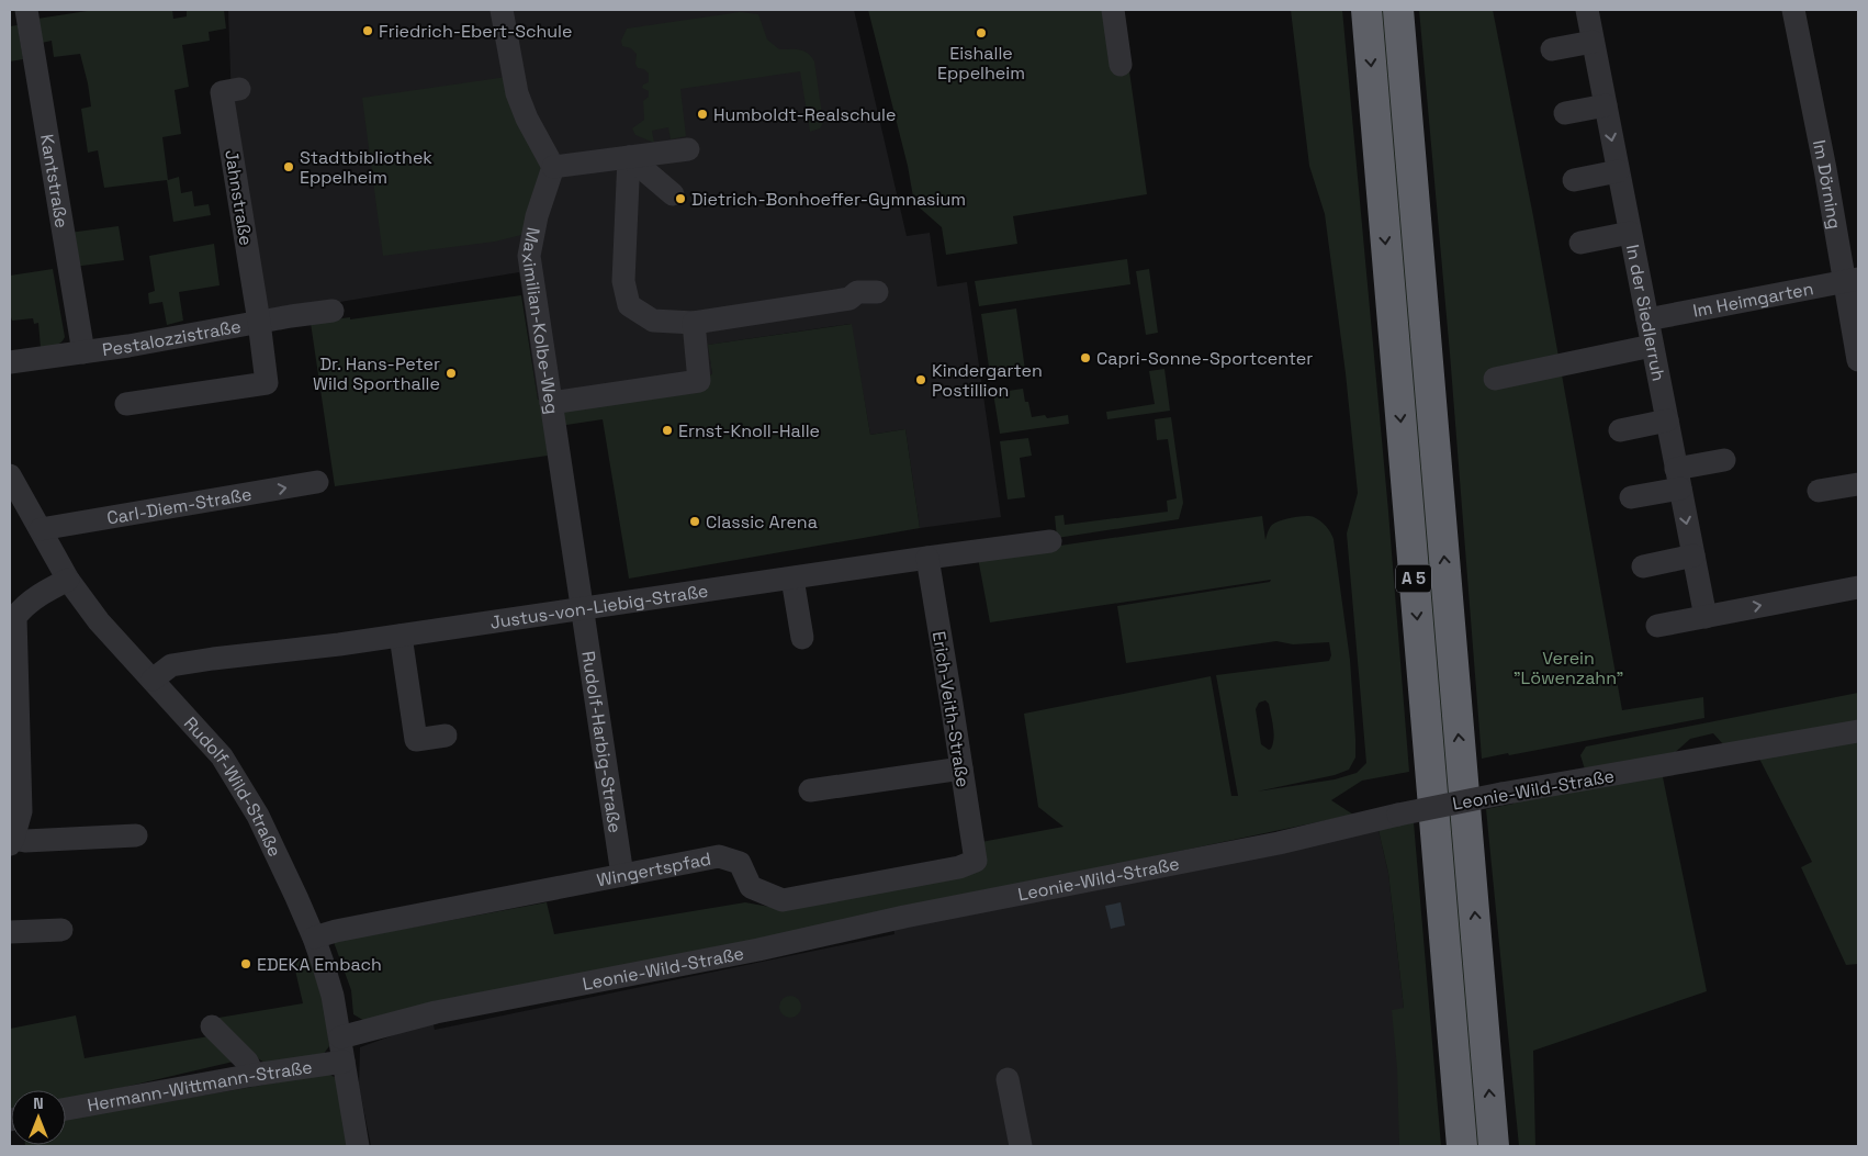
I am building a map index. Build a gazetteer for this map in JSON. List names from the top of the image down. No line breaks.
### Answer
{"streets":{"highway":["A 5"],"street":["Kantstraße","Im Dörning","Jahnstraße","Im Heimgarten","In der Siedlerruh","Maximilian-Kolbe-Weg","Pestalozzistraße","Carl-Diem-Straße","Justus-von-Liebig-Straße","Erich-Veith-Straße","Rudolf-Harbig-Straße","Rudolf-Wild-Straße","Leonie-Wild-Straße","Wingertspfad","Hermann-Wittmann-Straße"]},"crossings":[["Kantstraße","Pestalozzistraße"],["Im Dörning","Im Heimgarten"],["Jahnstraße","Pestalozzistraße"],["Im Heimgarten","In der Siedlerruh"],["Maximilian-Kolbe-Weg","Justus-von-Liebig-Straße"],["Maximilian-Kolbe-Weg","Rudolf-Harbig-Straße"],["Carl-Diem-Straße","Rudolf-Wild-Straße"],["Justus-von-Liebig-Straße","Erich-Veith-Straße"],["Justus-von-Liebig-Straße","Rudolf-Harbig-Straße"],["Justus-von-Liebig-Straße","Rudolf-Wild-Straße"],["Erich-Veith-Straße","Wingertspfad"],["Rudolf-Harbig-Straße","Wingertspfad"],["Rudolf-Wild-Straße","Leonie-Wild-Straße"],["Rudolf-Wild-Straße","Wingertspfad"],["Rudolf-Wild-Straße","Hermann-Wittmann-Straße"]],"one_way":["Carl-Diem-Straße"],"parks":["Verein \"Löwenzahn\""],"places":["Friedrich-Ebert-Schule","Eishalle Eppelheim","Humboldt-Realschule","Stadtbibliothek Eppelheim","Dietrich-Bonhoeffer-Gymnasium","Capri-Sonne-Sportcenter","Dr. Hans-Peter Wild Sporthalle","Kindergarten Postillion","Ernst-Knoll-Halle","Classic Arena","EDEKA Embach"],"north":"top"}
